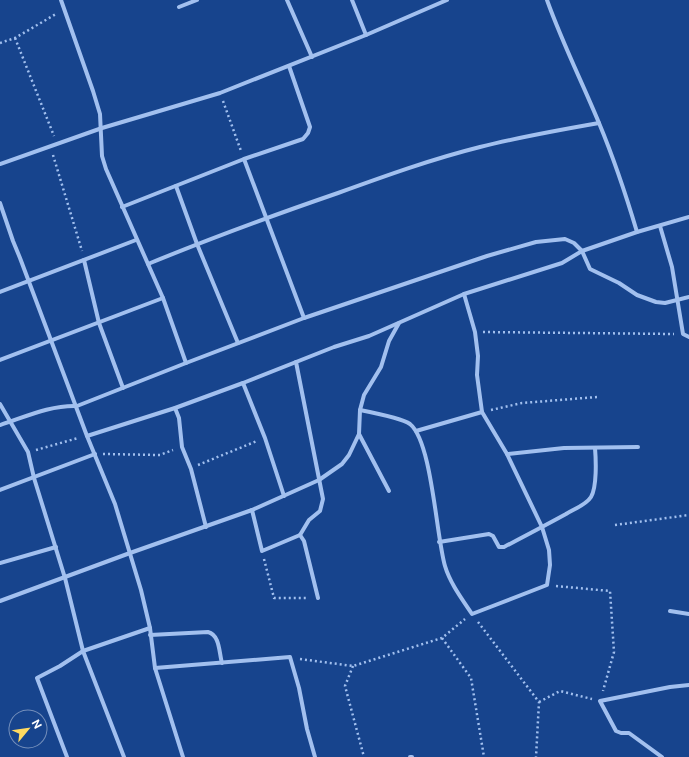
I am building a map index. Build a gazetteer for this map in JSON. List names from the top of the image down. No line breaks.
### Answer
{"north":"top right"}
